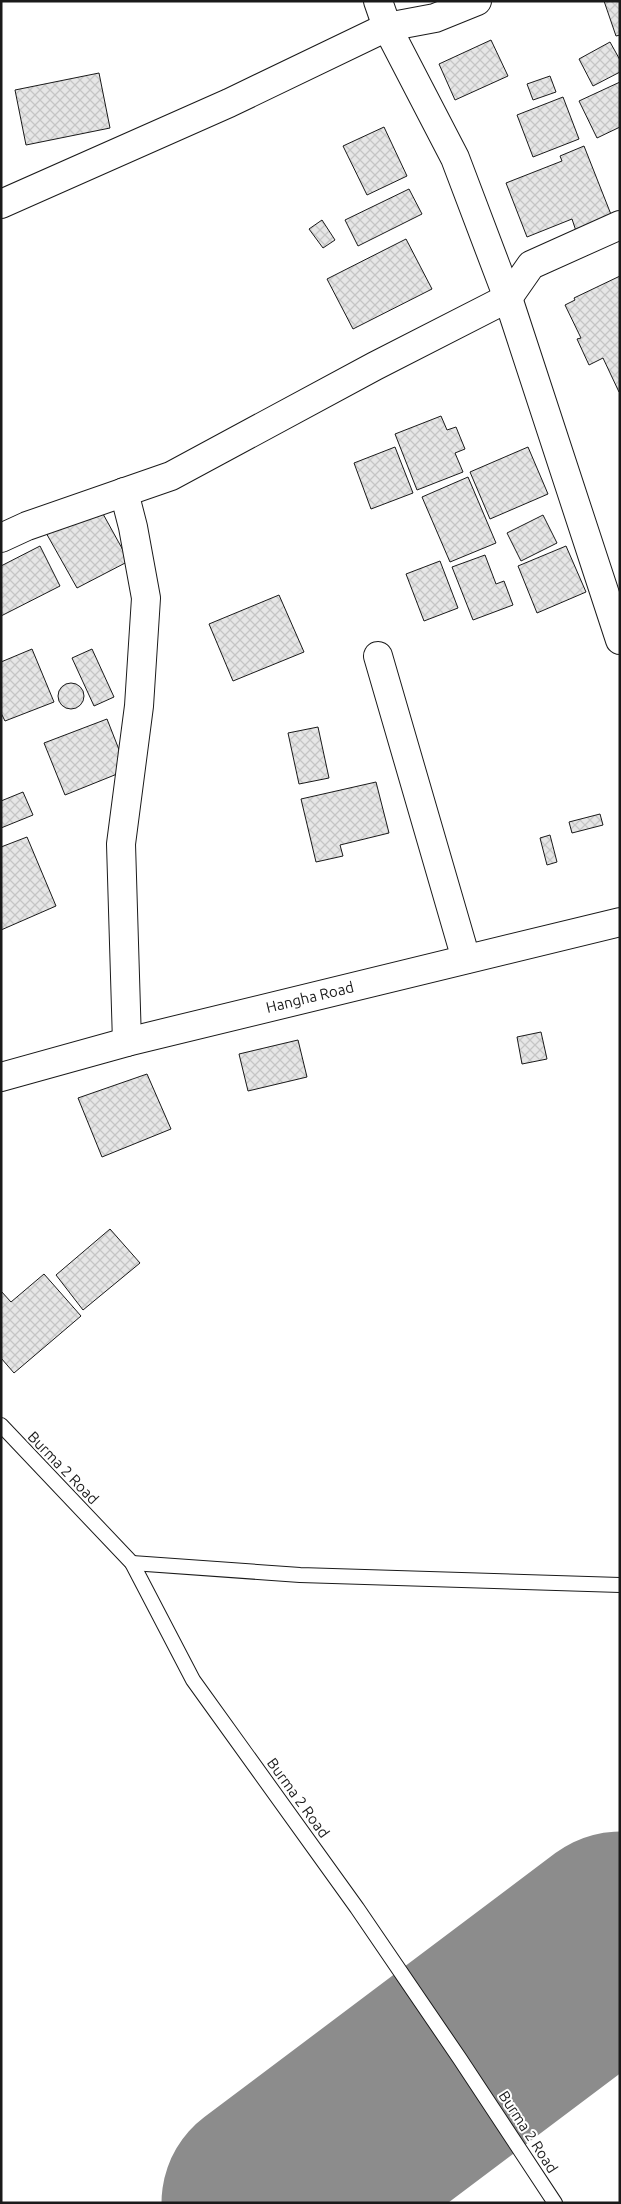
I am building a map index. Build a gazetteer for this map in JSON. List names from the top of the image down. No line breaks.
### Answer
{"streets":{"main road":["Hangha Road"],"lane":["Burma 2 Road"]}}
